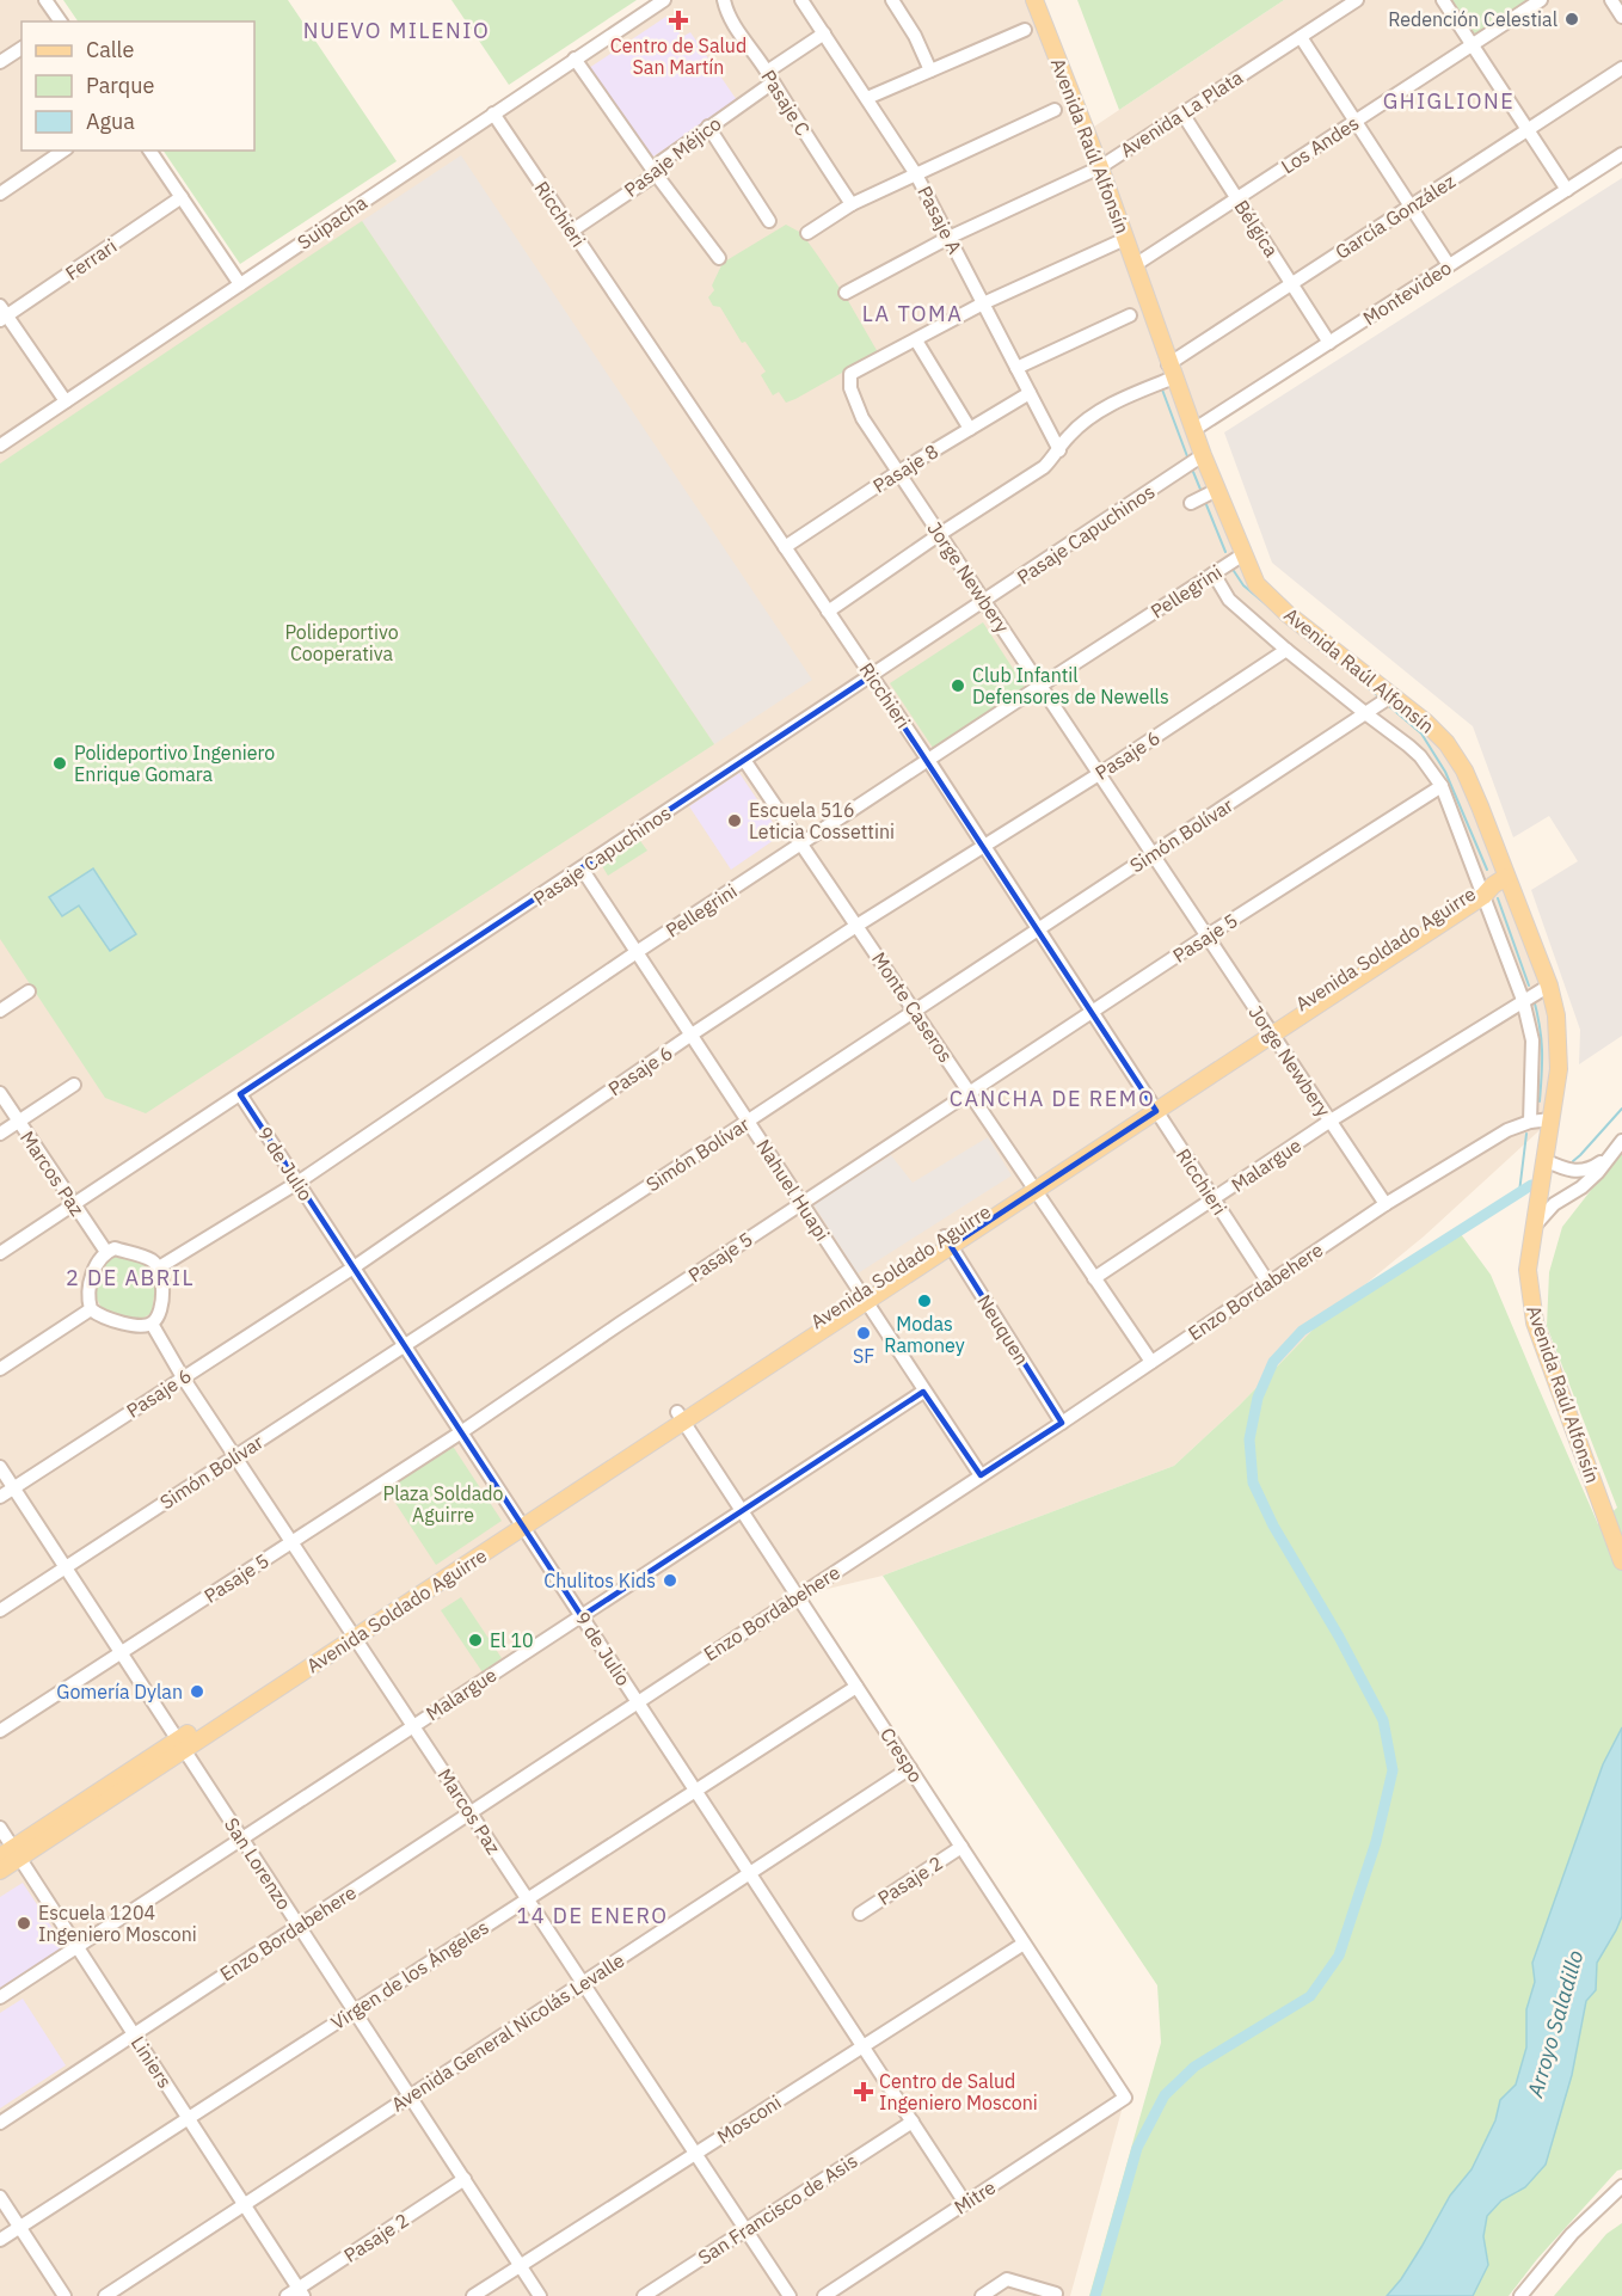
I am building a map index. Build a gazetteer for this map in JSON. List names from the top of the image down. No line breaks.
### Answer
{"streets":{"main road":["Avenida Raúl Alfonsín","Avenida Soldado Aguirre"],"street":["Pasaje C","Avenida La Plata","Los Andes","Pasaje Méjico","Ricchieri","García González","Pasaje A","Suipacha","Bélgica","Ferrari","Montevideo","Pasaje 8","Pasaje Capuchinos","Jorge Newbery","Pellegrini","Pasaje 6","Simón Bolívar","Pasaje 5","Monte Caseros","9 de Julio","Malargue","Marcos Paz","Nahuel Huapi","Enzo Bordabehere","Neuquen","Crespo","San Lorenzo","Pasaje 2","Virgen de los Ángeles","Avenida General Nicolás Levalle","Liniers","Mosconi","Mitre","San Francisco de Asis"]},"crossings":[["Pasaje C","Pasaje Méjico"],["Avenida La Plata","Avenida Raúl Alfonsín"],["Avenida La Plata","Pasaje A"],["Avenida La Plata","Bélgica"],["Los Andes","Avenida Raúl Alfonsín"],["Los Andes","Bélgica"],["Avenida Raúl Alfonsín","García González"],["Avenida Raúl Alfonsín","Montevideo"],["Avenida Raúl Alfonsín","Pasaje Capuchinos"],["Avenida Raúl Alfonsín","Pellegrini"],["Avenida Raúl Alfonsín","Simón Bolívar"],["Avenida Raúl Alfonsín","Avenida Soldado Aguirre"],["Avenida Raúl Alfonsín","Malargue"],["Avenida Raúl Alfonsín","Enzo Bordabehere"],["Pasaje Méjico","Ricchieri"],["Pasaje Méjico","Pasaje A"],["Ricchieri","García González"],["Ricchieri","Suipacha"],["Ricchieri","Pasaje 8"],["Ricchieri","Pasaje Capuchinos"],["Ricchieri","Pellegrini"],["Ricchieri","Pasaje 6"],["Ricchieri","Simón Bolívar"],["Ricchieri","Pasaje 5"],["Ricchieri","Avenida Soldado Aguirre"],["Ricchieri","Malargue"],["Ricchieri","Enzo Bordabehere"],["García González","Pasaje A"],["García González","Bélgica"],["García González","Jorge Newbery"],["Pasaje A","Pasaje 8"],["Bélgica","Montevideo"],["Pasaje 8","Jorge Newbery"],["Pasaje Capuchinos","Jorge Newbery"],["Pasaje Capuchinos","Monte Caseros"],["Pasaje Capuchinos","9 de Julio"],["Pasaje Capuchinos","Marcos Paz"],["Pasaje Capuchinos","Nahuel Huapi"],["Jorge Newbery","Pellegrini"],["Jorge Newbery","Pasaje 6"],["Jorge Newbery","Simón Bolívar"],["Jorge Newbery","Pasaje 5"],["Jorge Newbery","Avenida Soldado Aguirre"],["Jorge Newbery","Malargue"],["Jorge Newbery","Enzo Bordabehere"],["Pellegrini","Monte Caseros"],["Pellegrini","9 de Julio"],["Pellegrini","Marcos Paz"],["Pellegrini","Nahuel Huapi"],["Pasaje 6","Monte Caseros"],["Pasaje 6","9 de Julio"],["Pasaje 6","Marcos Paz"],["Pasaje 6","Nahuel Huapi"],["Pasaje 6","San Lorenzo"],["Simón Bolívar","Monte Caseros"],["Simón Bolívar","9 de Julio"],["Simón Bolívar","Marcos Paz"],["Simón Bolívar","Nahuel Huapi"],["Simón Bolívar","San Lorenzo"],["Pasaje 5","Monte Caseros"],["Pasaje 5","9 de Julio"],["Pasaje 5","Marcos Paz"],["Pasaje 5","Nahuel Huapi"],["Pasaje 5","San Lorenzo"],["Avenida Soldado Aguirre","Monte Caseros"],["Avenida Soldado Aguirre","9 de Julio"],["Avenida Soldado Aguirre","Marcos Paz"],["Avenida Soldado Aguirre","Nahuel Huapi"],["Avenida Soldado Aguirre","Neuquen"],["Avenida Soldado Aguirre","Crespo"],["Avenida Soldado Aguirre","San Lorenzo"],["Avenida Soldado Aguirre","Liniers"],["Monte Caseros","Malargue"],["Monte Caseros","Enzo Bordabehere"],["9 de Julio","Malargue"],["9 de Julio","Enzo Bordabehere"],["9 de Julio","Virgen de los Ángeles"],["9 de Julio","Avenida General Nicolás Levalle"],["9 de Julio","Mosconi"],["9 de Julio","Mitre"],["9 de Julio","San Francisco de Asis"],["Malargue","Marcos Paz"],["Malargue","Nahuel Huapi"],["Malargue","Crespo"],["Malargue","San Lorenzo"],["Malargue","Liniers"],["Marcos Paz","Enzo Bordabehere"],["Marcos Paz","Virgen de los Ángeles"],["Marcos Paz","Avenida General Nicolás Levalle"],["Marcos Paz","Mosconi"],["Marcos Paz","San Francisco de Asis"],["Nahuel Huapi","Enzo Bordabehere"],["Enzo Bordabehere","Neuquen"],["Enzo Bordabehere","Crespo"],["Enzo Bordabehere","San Lorenzo"],["Enzo Bordabehere","Liniers"],["Crespo","Pasaje 2"],["Crespo","Virgen de los Ángeles"],["Crespo","Avenida General Nicolás Levalle"],["Crespo","Mosconi"],["Crespo","Mitre"],["San Lorenzo","Pasaje 2"],["San Lorenzo","Virgen de los Ángeles"],["San Lorenzo","Avenida General Nicolás Levalle"],["San Lorenzo","Mosconi"],["Pasaje 2","Liniers"],["Virgen de los Ángeles","Liniers"],["Avenida General Nicolás Levalle","Liniers"]],"districts":["NUEVO MILENIO","GHIGLIONE","LA TOMA","CANCHA DE REMO","2 DE ABRIL","14 DE ENERO"],"water":["Arroyo Saladillo"],"parks":["Polideportivo Cooperativa","Plaza Soldado Aguirre"],"places":{"other":["Redención Celestial","Club Infantil Defensores de Newells","Polideportivo Ingeniero Enrique Gomara","Escuela 516 Leticia Cossettini","Modas Ramoney","SF","Chulitos Kids","El 10","Gomería Dylan","Escuela 1204 Ingeniero Mosconi"],"health":["Centro de Salud San Martín","Centro de Salud Ingeniero Mosconi"]},"legend":["Calle","Parque","Agua"]}
